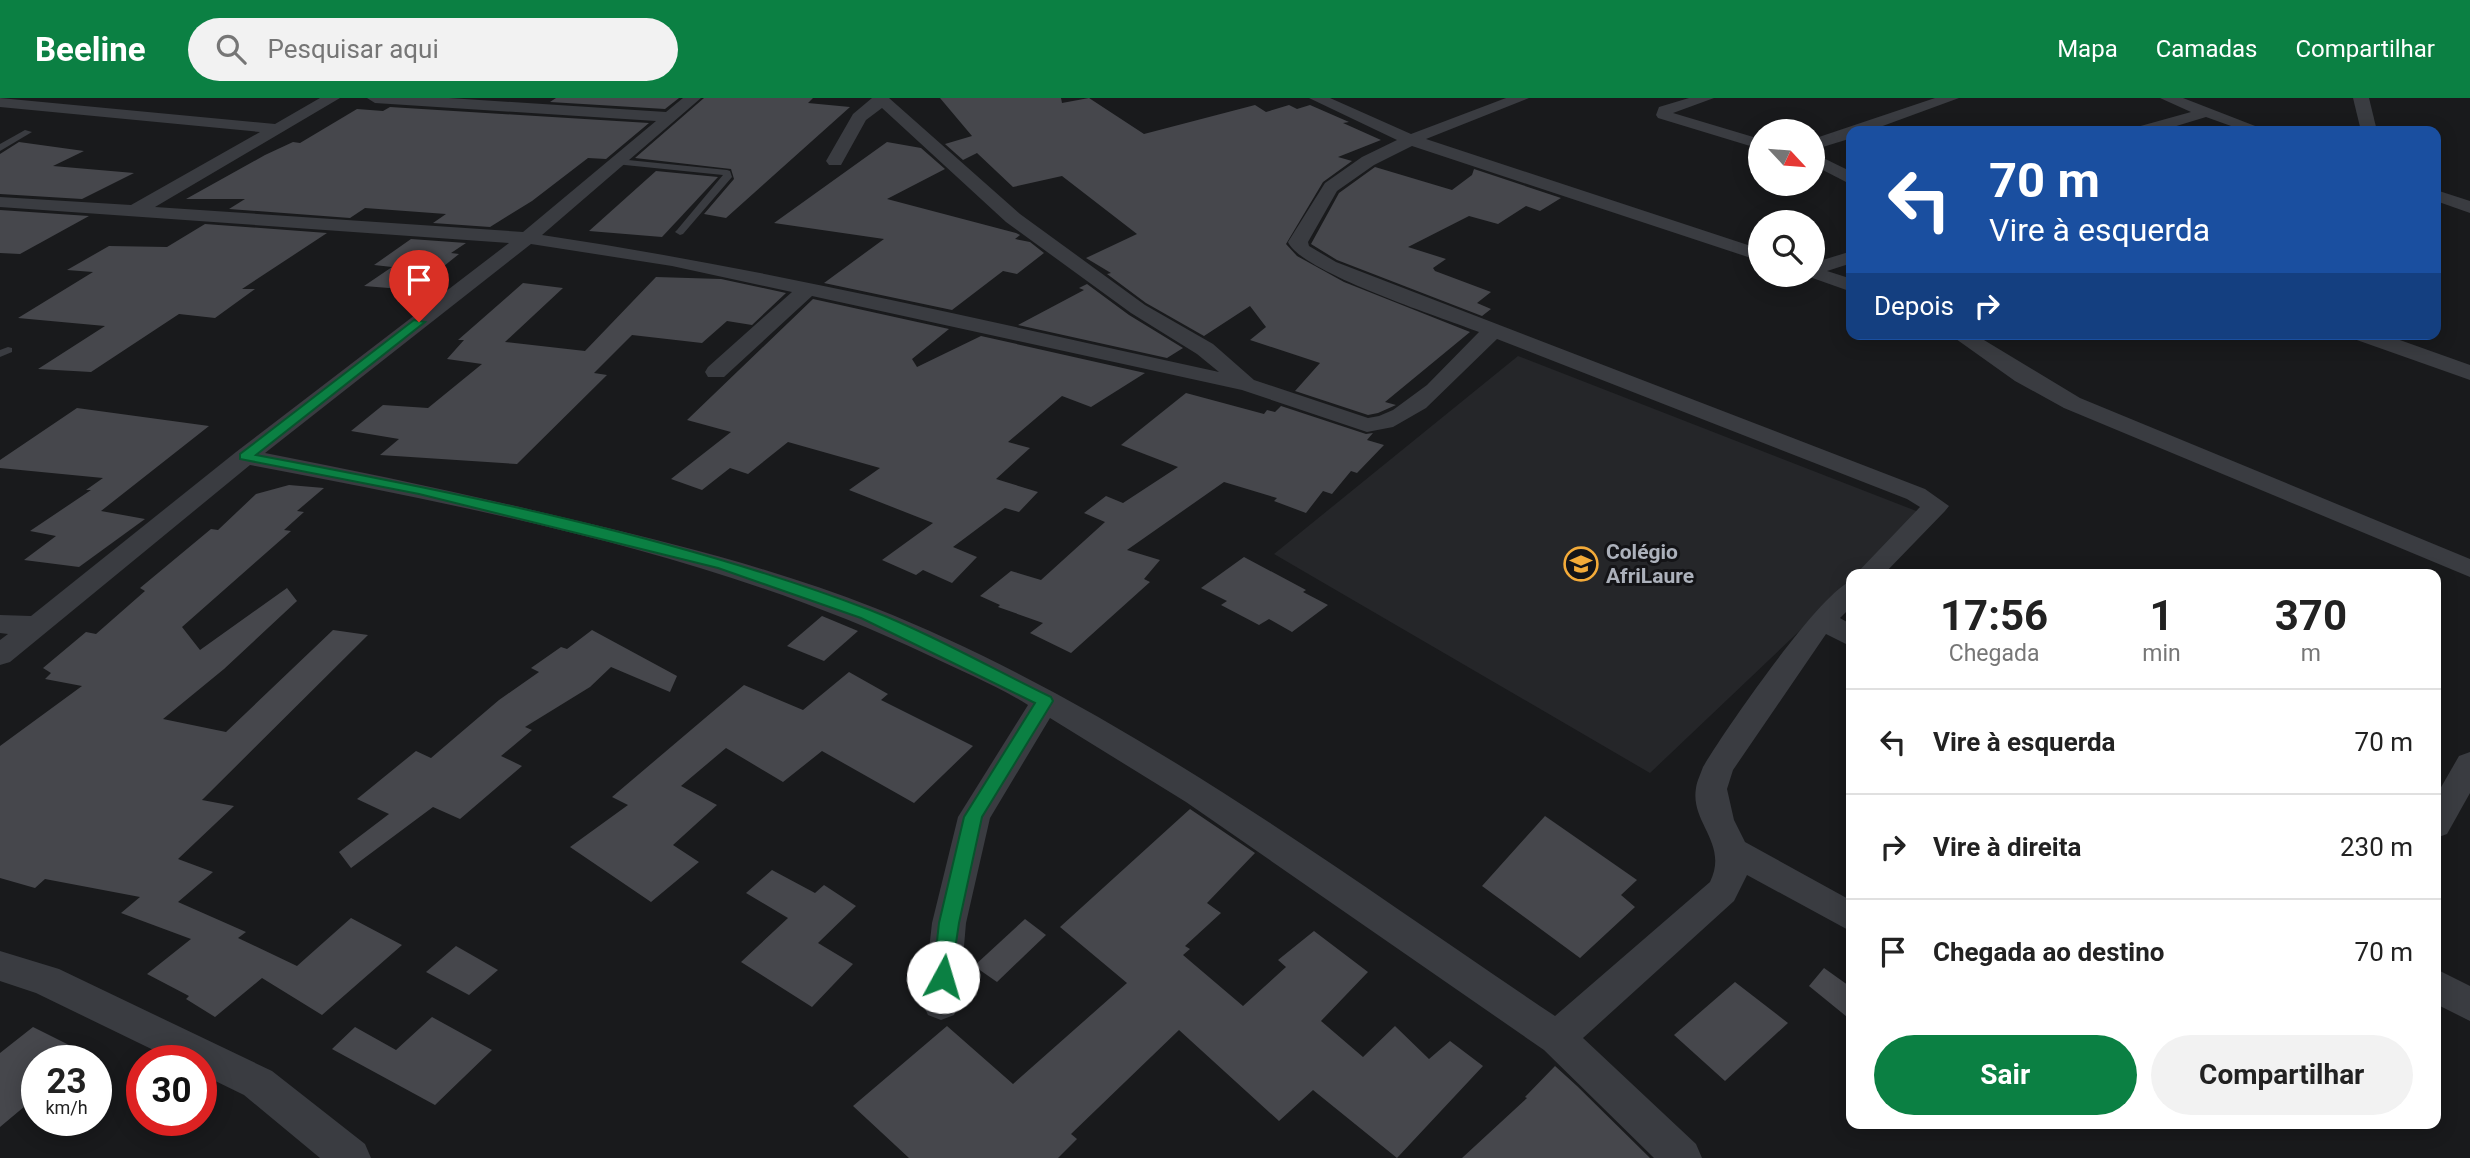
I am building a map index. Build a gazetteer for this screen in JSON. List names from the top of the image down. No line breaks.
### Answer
{"places":{"school or university":["Colégio AfriLaure"]},"north":"bottom right","page":{"header":"Beeline","search":"Pesquisar aqui","nav":["Mapa","Camadas","Compartilhar"],"turn":["70 m","Vire à esquerda"],"then":"Depois","eta":["17:56","Chegada","1","min","370","m"],"list":[{"name":"Vire à esquerda","value":"70 m"},{"name":"Vire à direita","value":"230 m"},{"name":"Chegada ao destino","value":"70 m"}],"buttons":["Sair","Compartilhar"],"speed":"23 km/h","limit":"30"}}
